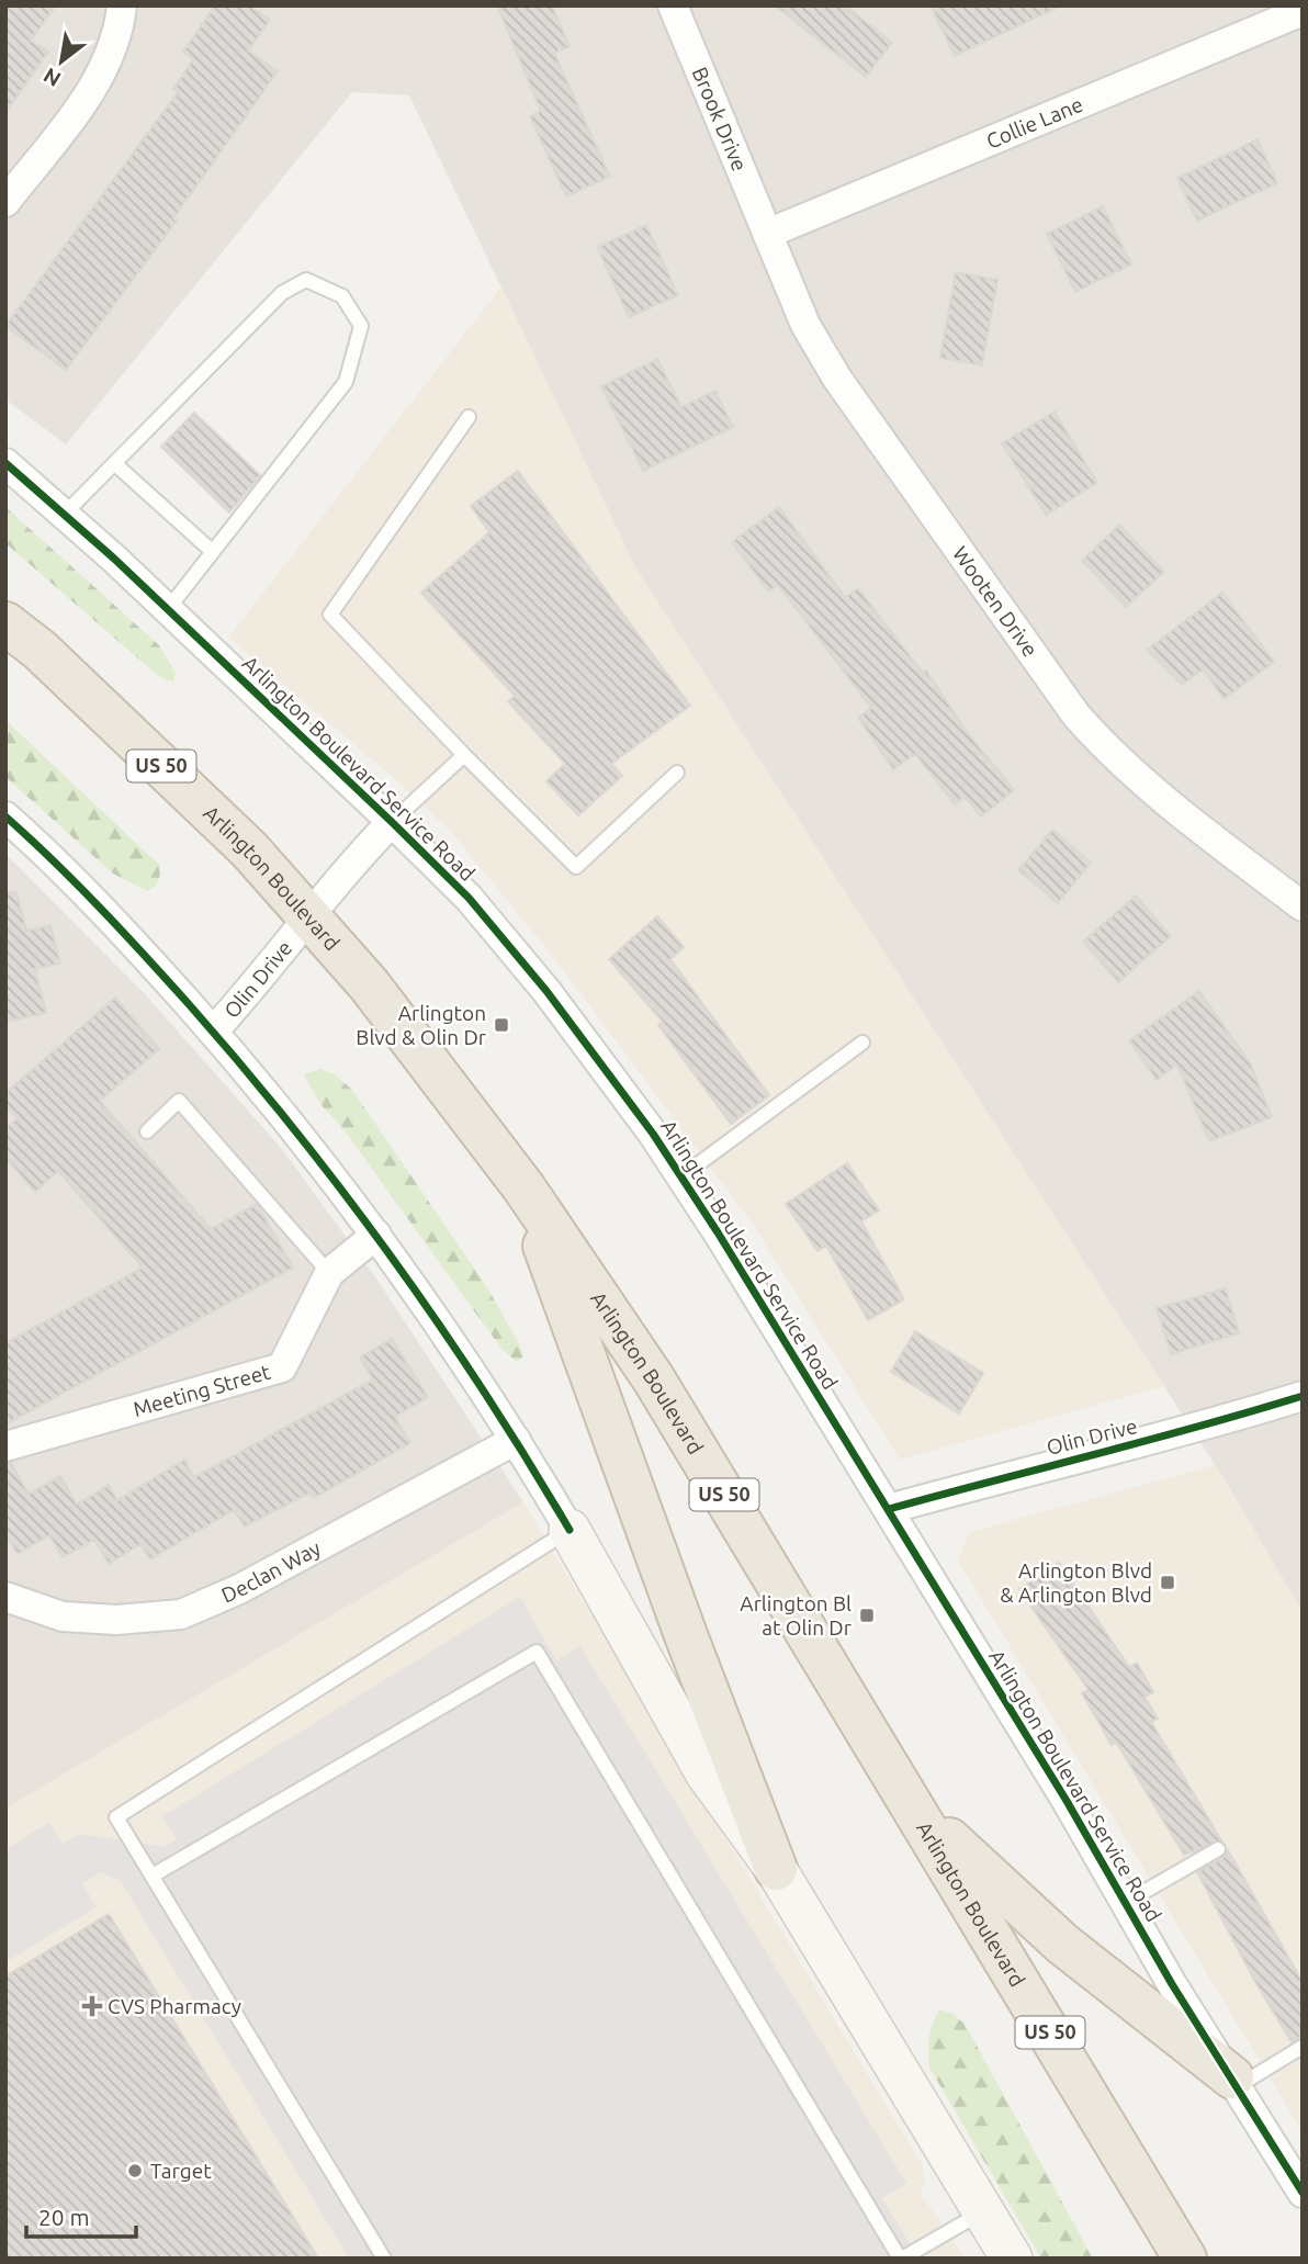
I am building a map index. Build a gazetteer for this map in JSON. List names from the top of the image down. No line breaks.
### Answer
{"streets":{"highway":["US 50","Arlington Boulevard"],"street":["Brook Drive","Collie Lane","Wooten Drive","Arlington Boulevard Service Road","Olin Drive","Meeting Street","Declan Way"]},"crossings":[["Brook Drive","Collie Lane"],["Brook Drive","Wooten Drive"],["Collie Lane","Wooten Drive"],["Arlington Boulevard Service Road","Olin Drive"],["Arlington Boulevard","Olin Drive"]],"places":{"transit":["Arlington Blvd & Olin Dr","Arlington Blvd & Arlington Blvd","Arlington Bl at Olin Dr"],"health":["CVS Pharmacy"],"other":["Target"]},"scale_bar":"20 m","north":"bottom left"}
